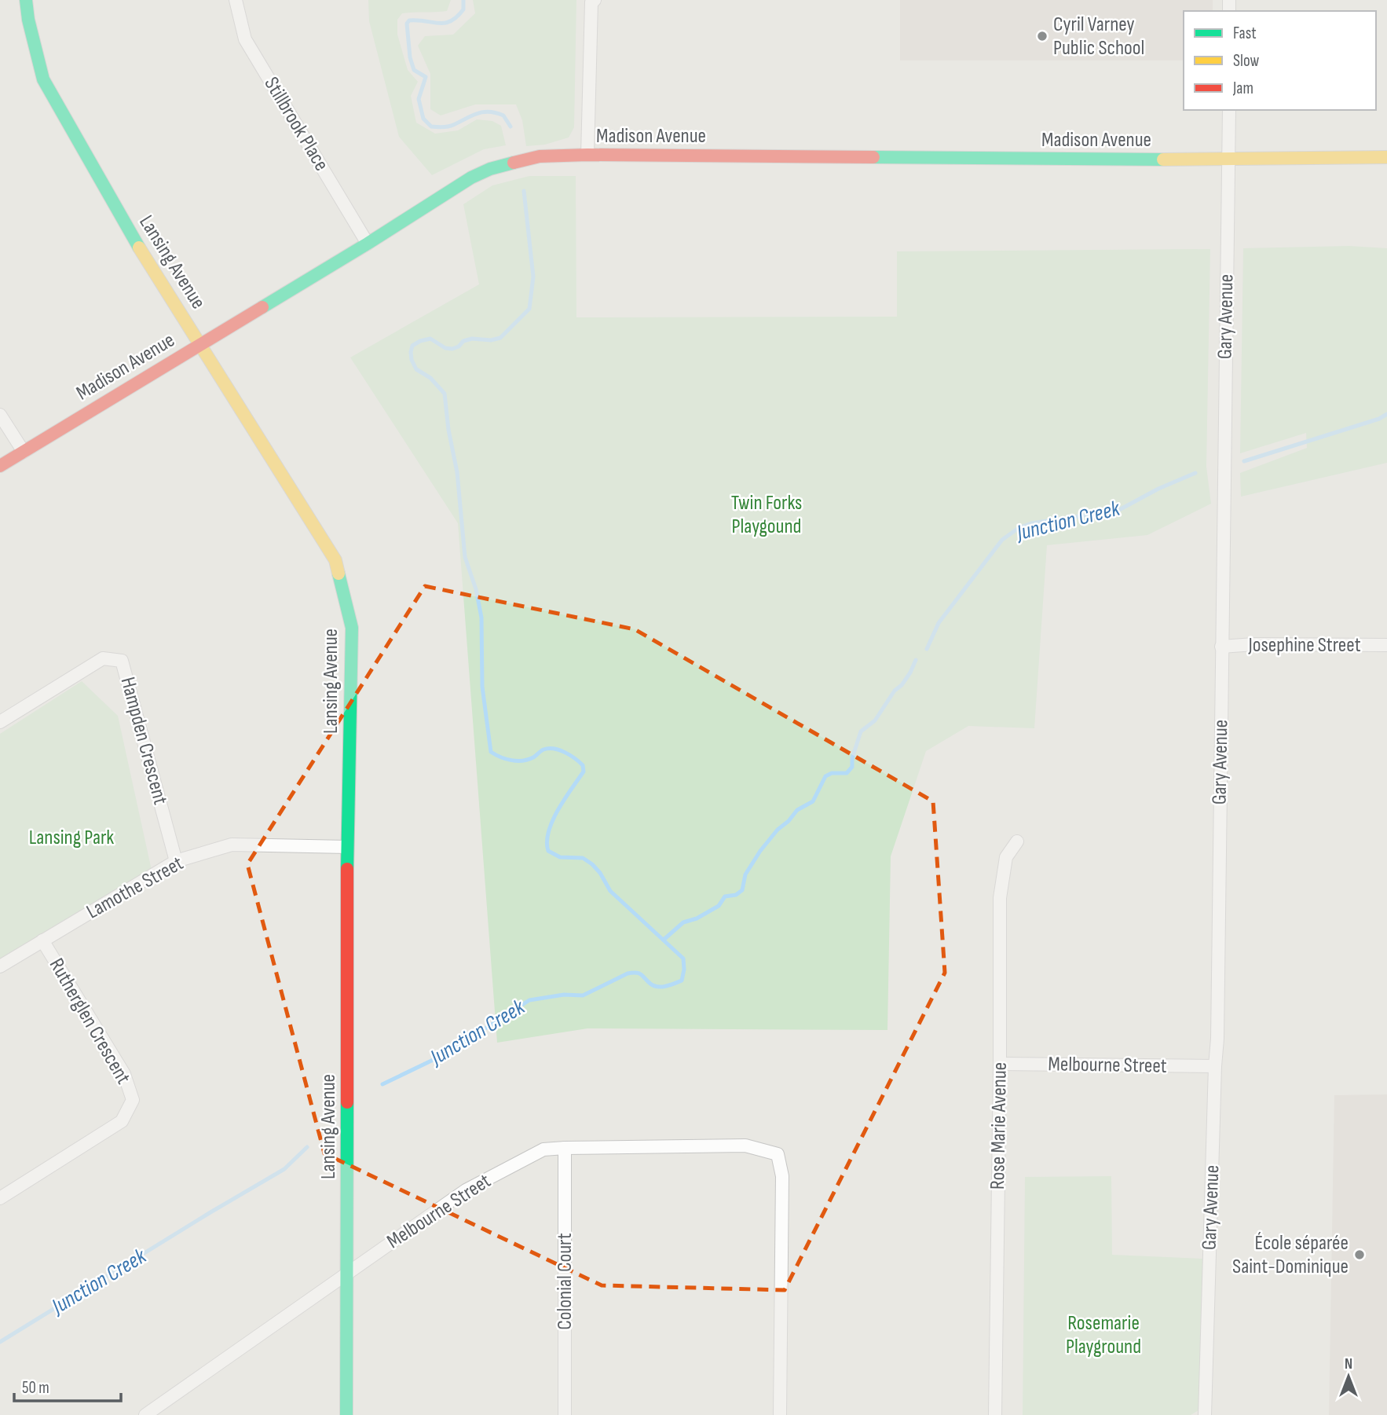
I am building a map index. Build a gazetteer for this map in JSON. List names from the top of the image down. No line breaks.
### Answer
{"streets":{"street":["Stillbrook Place","Madison Avenue","Lansing Avenue","Gary Avenue","Josephine Street","Hampden Crescent","Lamothe Street","Rutherglen Crescent","Melbourne Street","Rose Marie Avenue","Colonial Court"]},"crossings":[["Stillbrook Place","Madison Avenue"],["Madison Avenue","Lansing Avenue"],["Madison Avenue","Gary Avenue"],["Lansing Avenue","Lamothe Street"],["Lansing Avenue","Melbourne Street"],["Gary Avenue","Josephine Street"],["Gary Avenue","Melbourne Street"],["Hampden Crescent","Lamothe Street"],["Lamothe Street","Rutherglen Crescent"],["Melbourne Street","Rose Marie Avenue"],["Melbourne Street","Colonial Court"]],"water":["Junction Creek"],"parks":["Twin Forks Playgound","Lansing Park","Rosemarie Playground"],"places":["Cyril Varney Public School","École séparée Saint-Dominique"],"legend":["Fast","Slow","Jam"],"scale_bar":"50 m","north":"top"}
